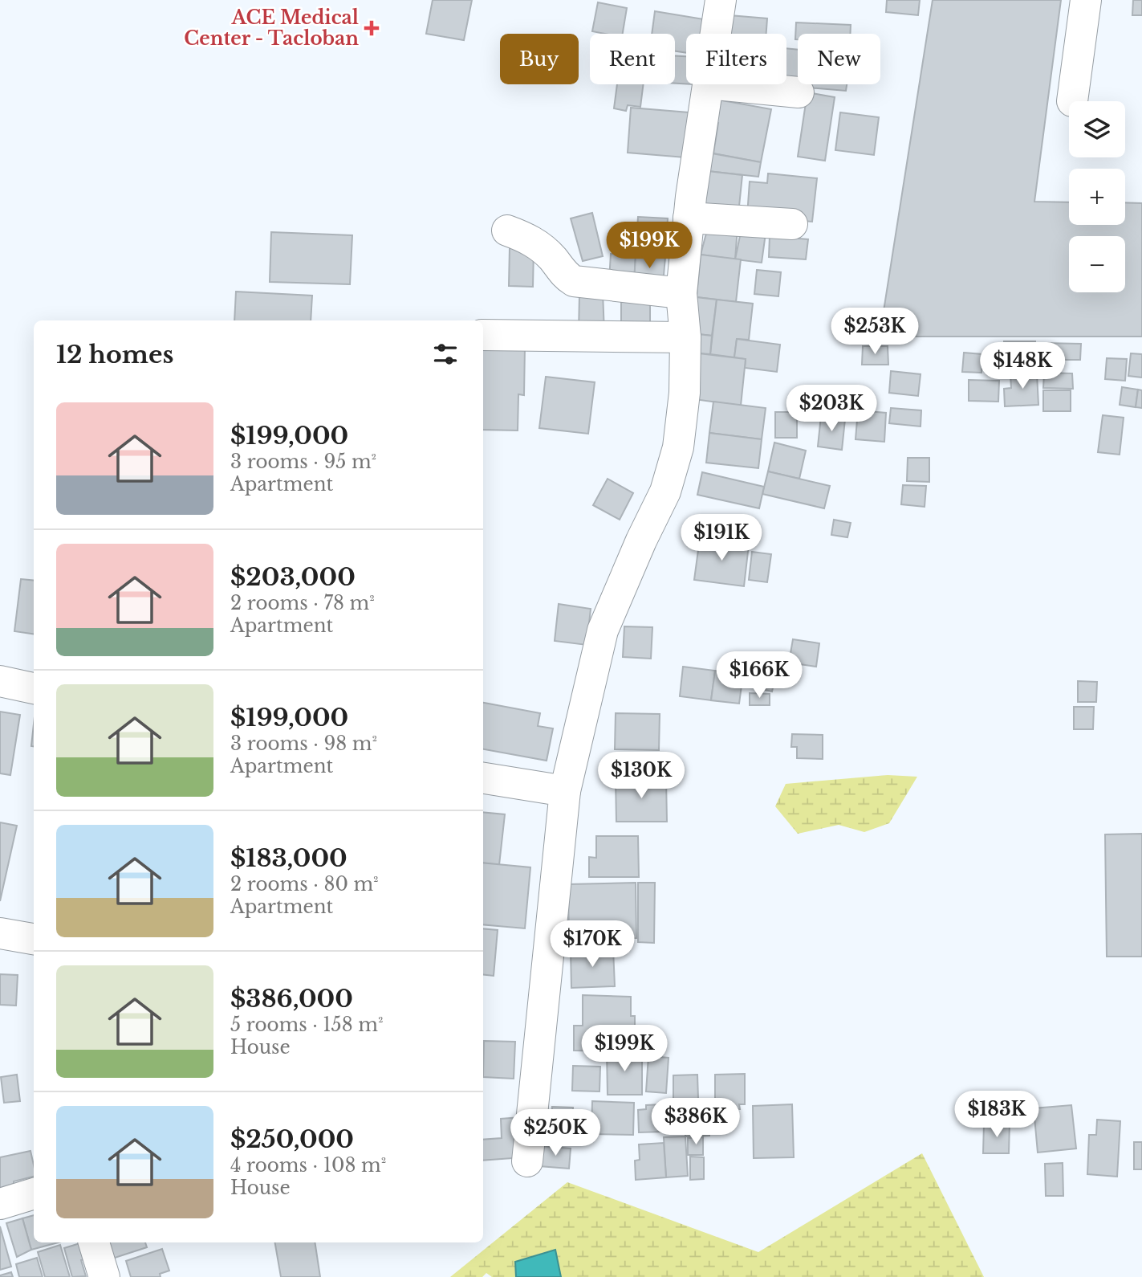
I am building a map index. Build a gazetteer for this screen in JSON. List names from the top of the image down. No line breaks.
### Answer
{"places":{"health":["ACE Medical Center - Tacloban"]},"page":{"chip":["Buy","Rent","Filters","New"],"map_buttons":["+","−"],"price":["$199K","$253K","$148K","$203K","$191K","$166K","$130K","$170K","$199K","$183K","$386K","$250K"],"heading":"12 homes","list":[{"name":"$199,000","note":"3 rooms · 95 m² · Apartment"},{"name":"$203,000","note":"2 rooms · 78 m² · Apartment"},{"name":"$199,000","note":"3 rooms · 98 m² · Apartment"},{"name":"$183,000","note":"2 rooms · 80 m² · Apartment"},{"name":"$386,000","note":"5 rooms · 158 m² · House"},{"name":"$250,000","note":"4 rooms · 108 m² · House"}]}}
